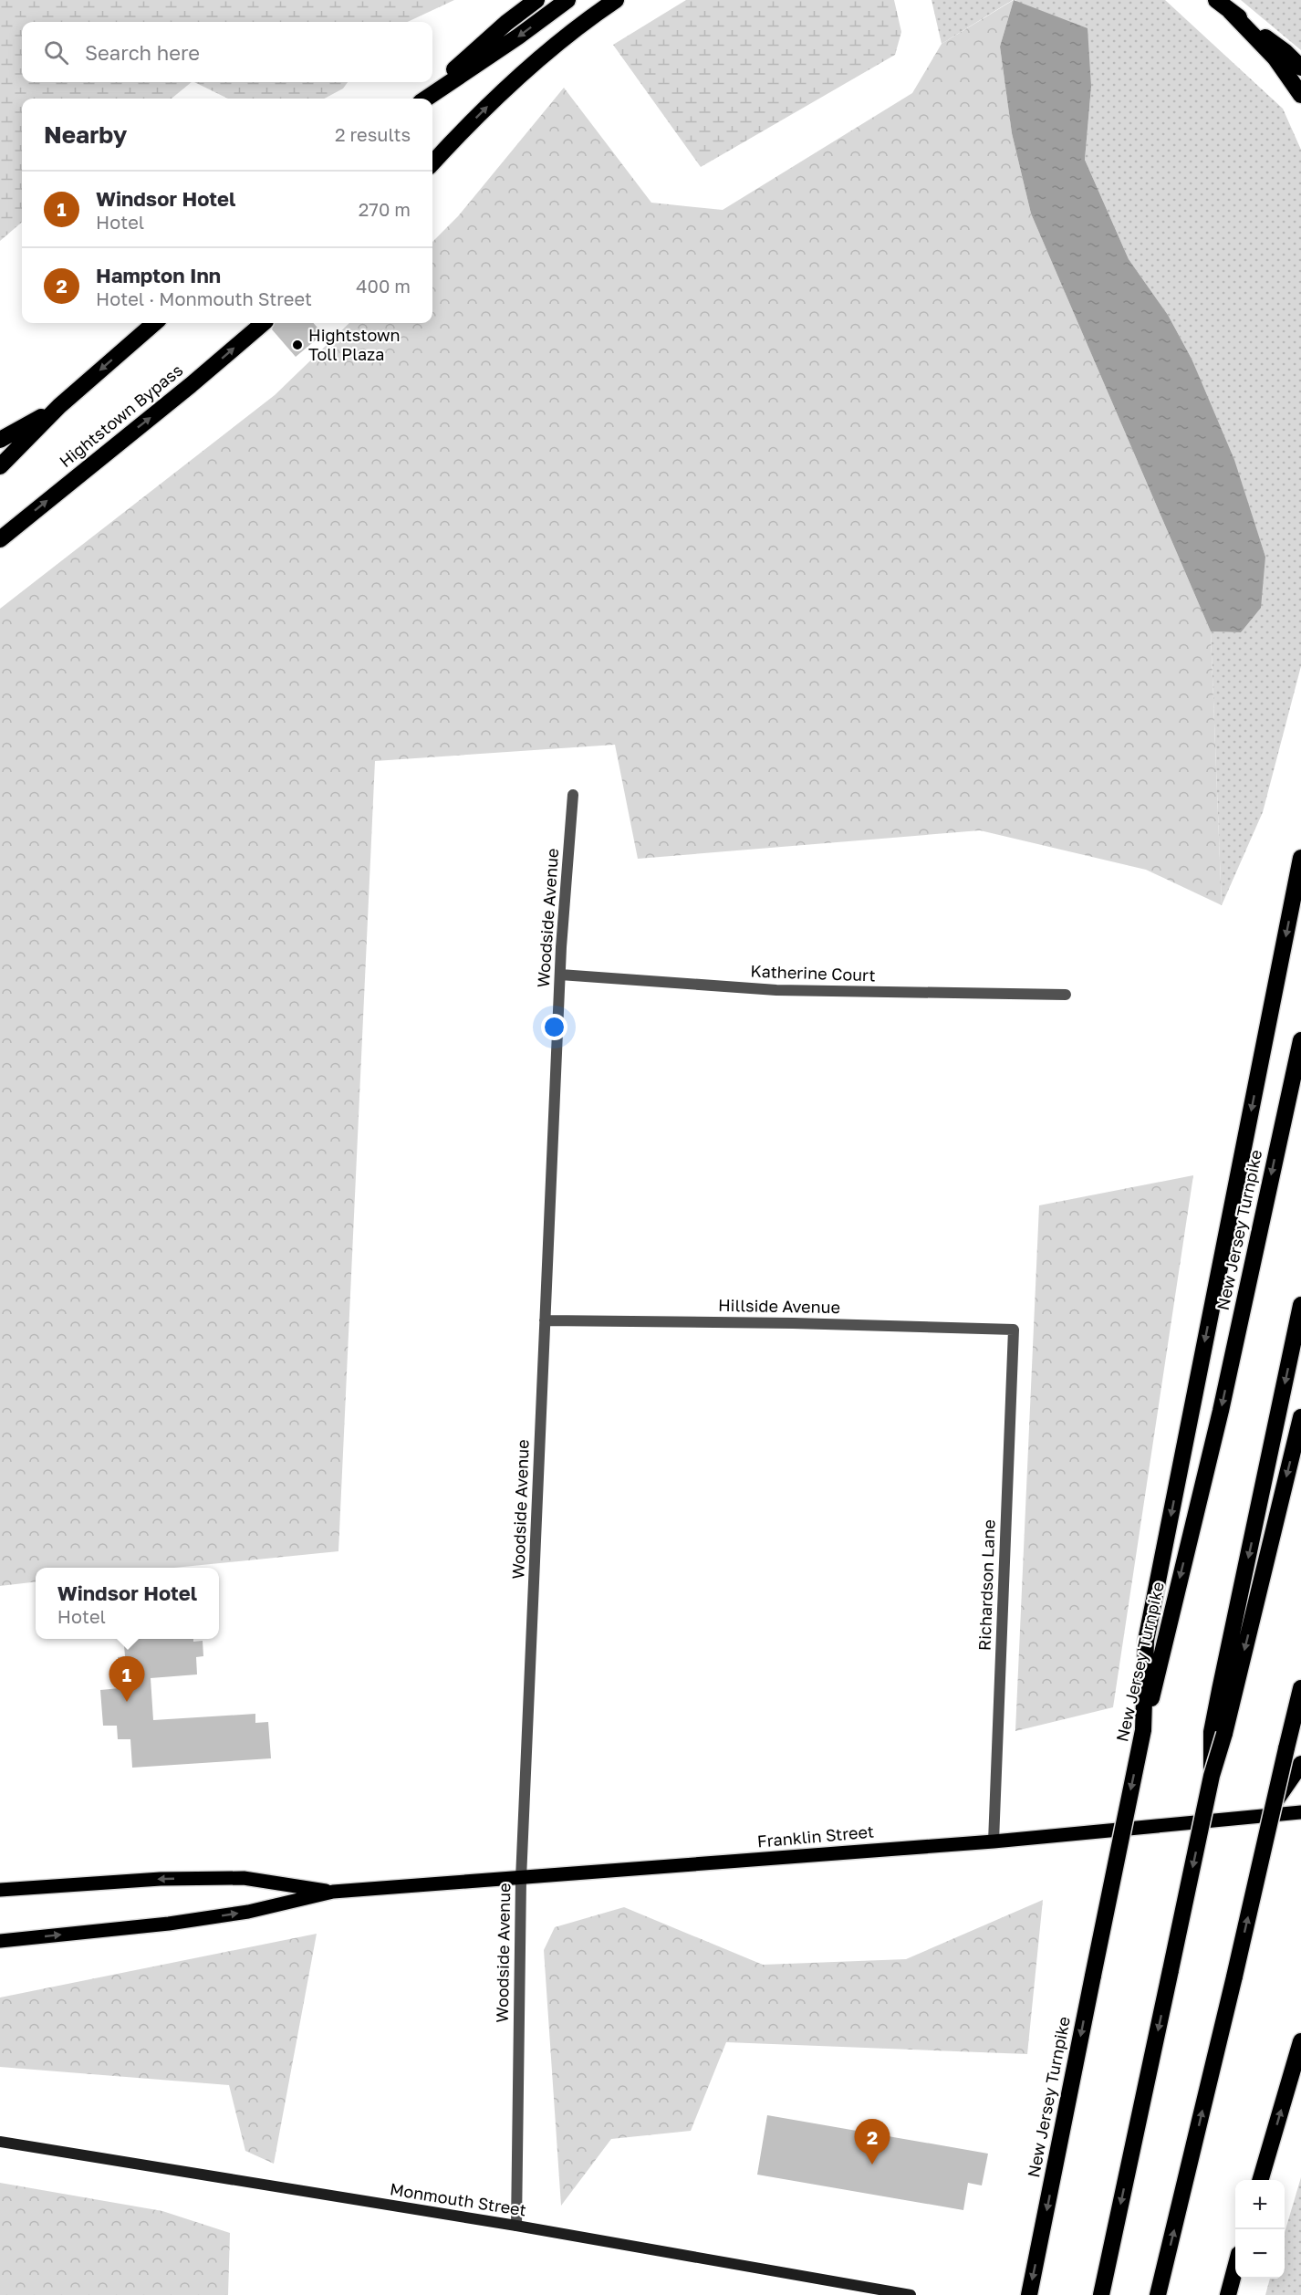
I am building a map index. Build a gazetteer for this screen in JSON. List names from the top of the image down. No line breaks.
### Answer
{"streets":{"highway":["Hightstown Bypass","New Jersey Turnpike"],"main road":["Franklin Street"],"street":["Woodside Avenue","Katherine Court","Hillside Avenue","Richardson Lane","Monmouth Street"]},"crossings":[["Woodside Avenue","Katherine Court"],["Woodside Avenue","Hillside Avenue"],["Woodside Avenue","Franklin Street"],["Woodside Avenue","Monmouth Street"],["Hillside Avenue","Richardson Lane"],["Richardson Lane","Franklin Street"]],"places":["Hightstown Toll Plaza"],"page":{"search":"Search here","heading":["Nearby","2 results"],"list":[{"mark":"1","name":"Windsor Hotel","note":"Hotel","value":"270 m"},{"mark":"2","name":"Hampton Inn","note":"Hotel · Monmouth Street","value":"400 m"}],"popup":["Windsor Hotel","Hotel"],"pins":["1","2"],"map_buttons":["+","−"]}}
